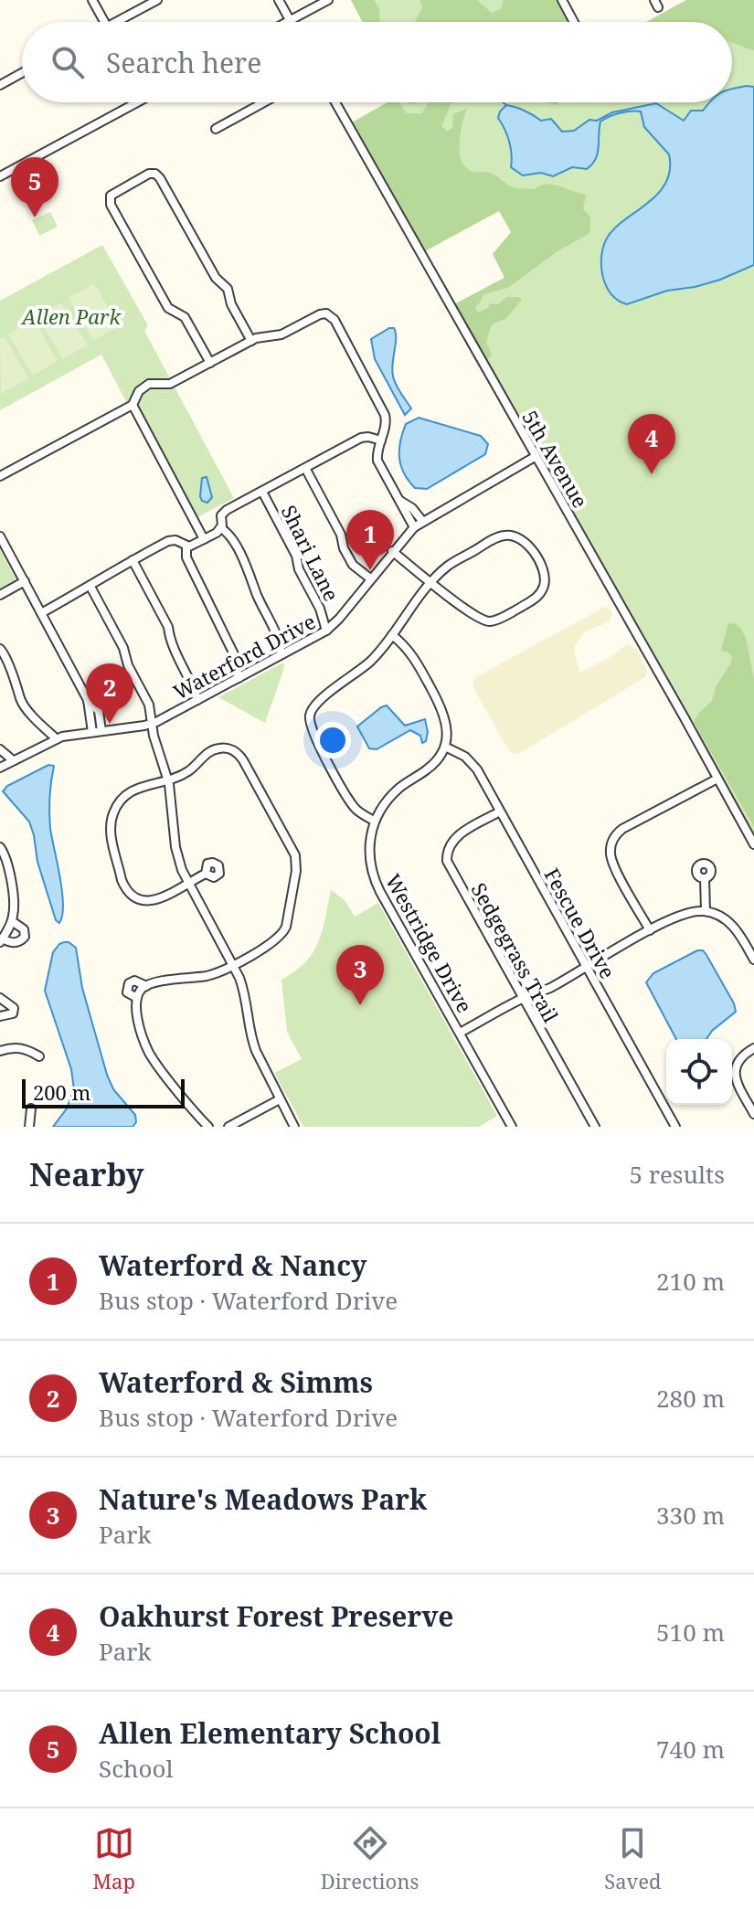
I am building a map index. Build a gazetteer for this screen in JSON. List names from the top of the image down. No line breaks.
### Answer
{"streets":{"street":["5th Avenue","Shari Lane","Waterford Drive","Fescue Drive","Westridge Drive","Sedgegrass Trail"]},"crossings":[["5th Avenue","Waterford Drive"],["Shari Lane","Waterford Drive"],["Fescue Drive","Sedgegrass Trail"]],"parks":["Allen Park"],"scale_bar":"200 m","page":{"search":"Search here","pins":["5","4","1","2","3"],"scale":"200 m","heading":["Nearby","5 results"],"list":[{"mark":"1","name":"Waterford & Nancy","note":"Bus stop · Waterford Drive","value":"210 m"},{"mark":"2","name":"Waterford & Simms","note":"Bus stop · Waterford Drive","value":"280 m"},{"mark":"3","name":"Nature's Meadows Park","note":"Park","value":"330 m"},{"mark":"4","name":"Oakhurst Forest Preserve","note":"Park","value":"510 m"},{"mark":"5","name":"Allen Elementary School","note":"School","value":"740 m"}],"nav":["Map","Directions","Saved"]}}
